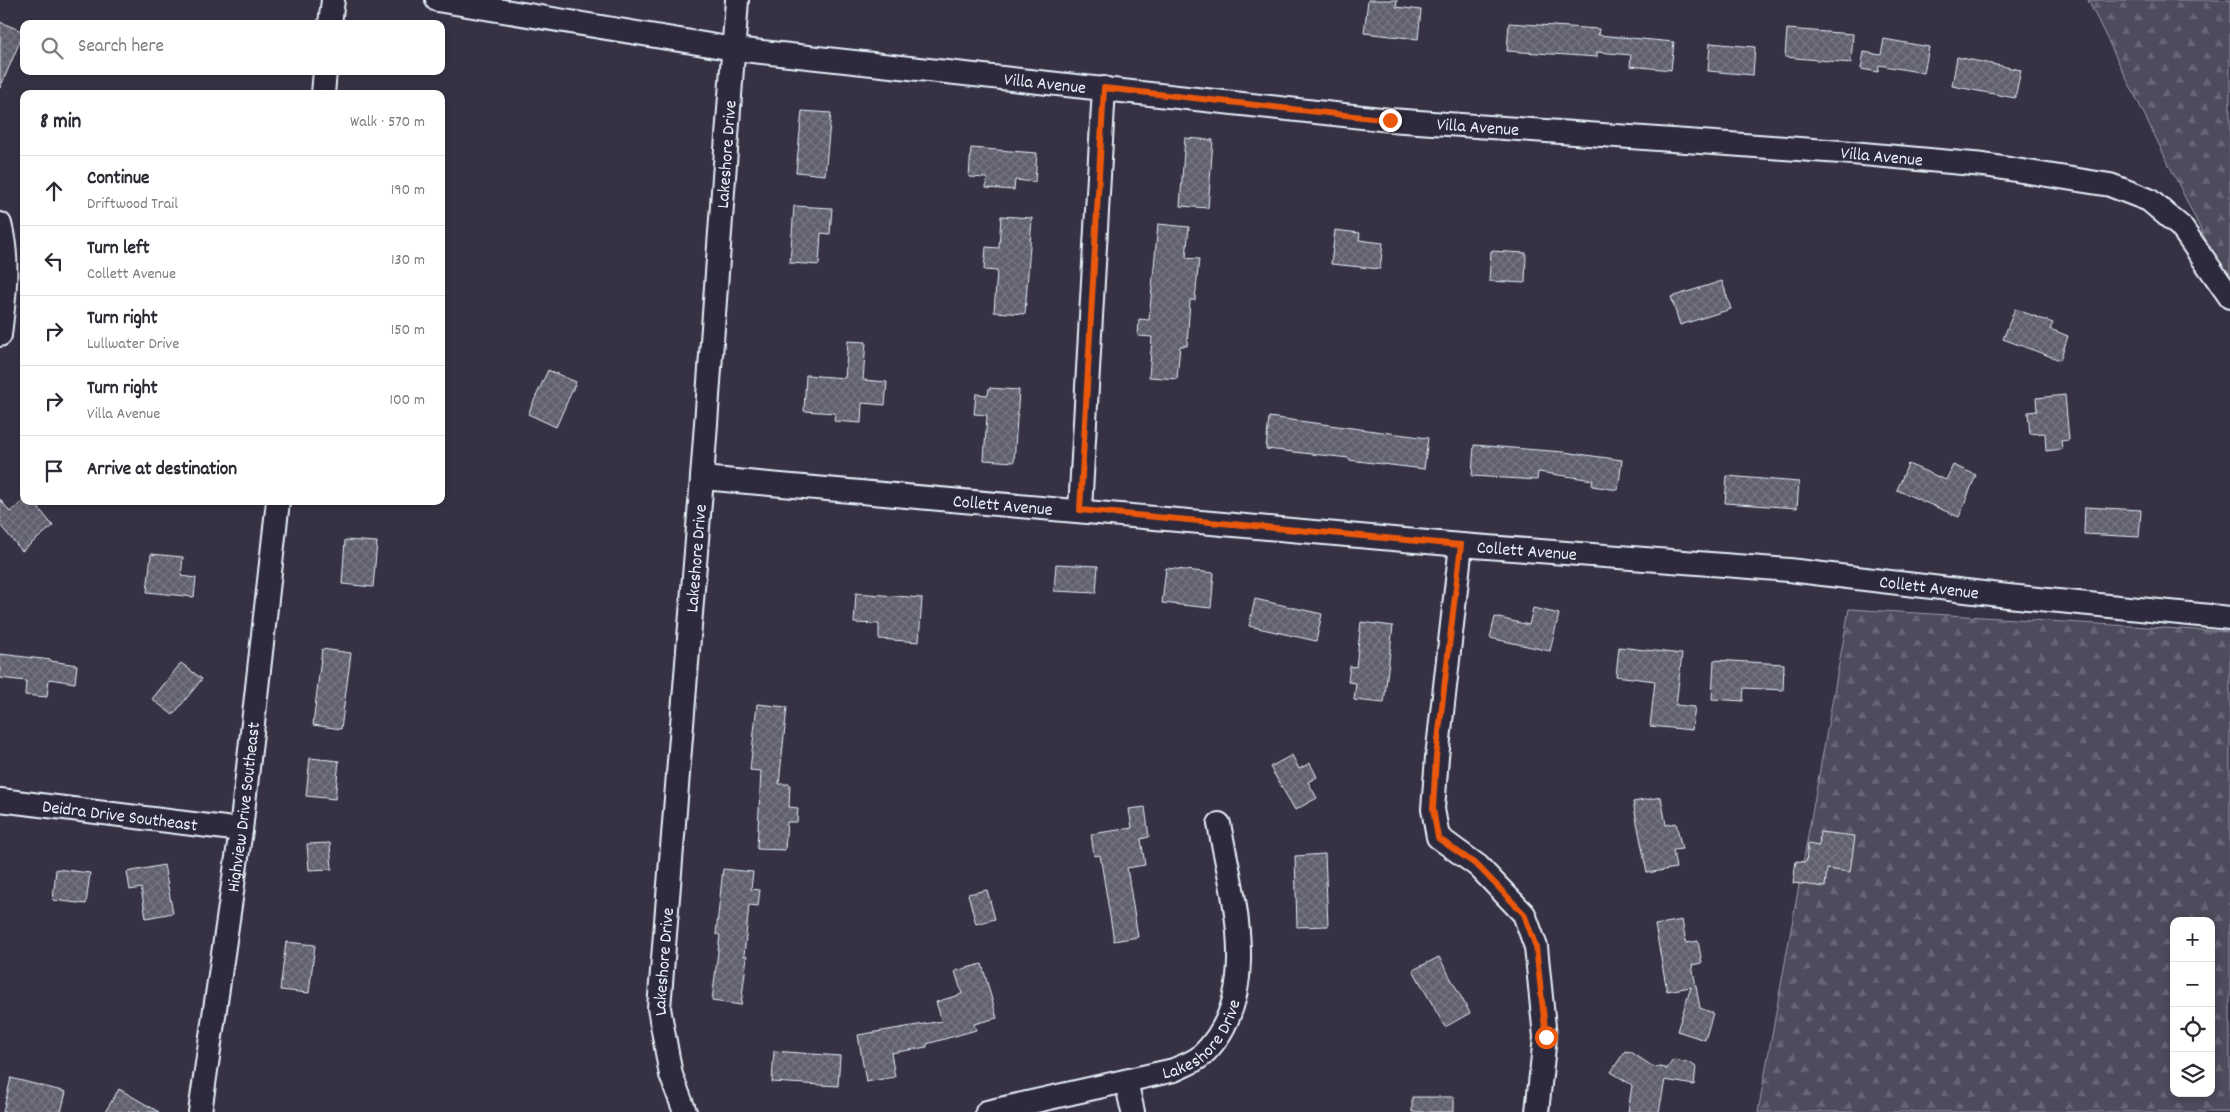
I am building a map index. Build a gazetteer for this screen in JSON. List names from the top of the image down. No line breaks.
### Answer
{"streets":{"street":["Villa Avenue","Lakeshore Drive","Collett Avenue","Highview Drive Southeast","Deidra Drive Southeast"]},"crossings":[["Villa Avenue","Lakeshore Drive"],["Lakeshore Drive","Collett Avenue"],["Highview Drive Southeast","Deidra Drive Southeast"]],"page":{"search":"Search here","heading":["8 min","Walk · 570 m"],"list":[["Continue","Driftwood Trail","190 m"],["Turn left","Collett Avenue","130 m"],["Turn right","Lullwater Drive","150 m"],["Turn right","Villa Avenue","100 m"],"Arrive at destination"],"map_buttons":["+","−"]}}
